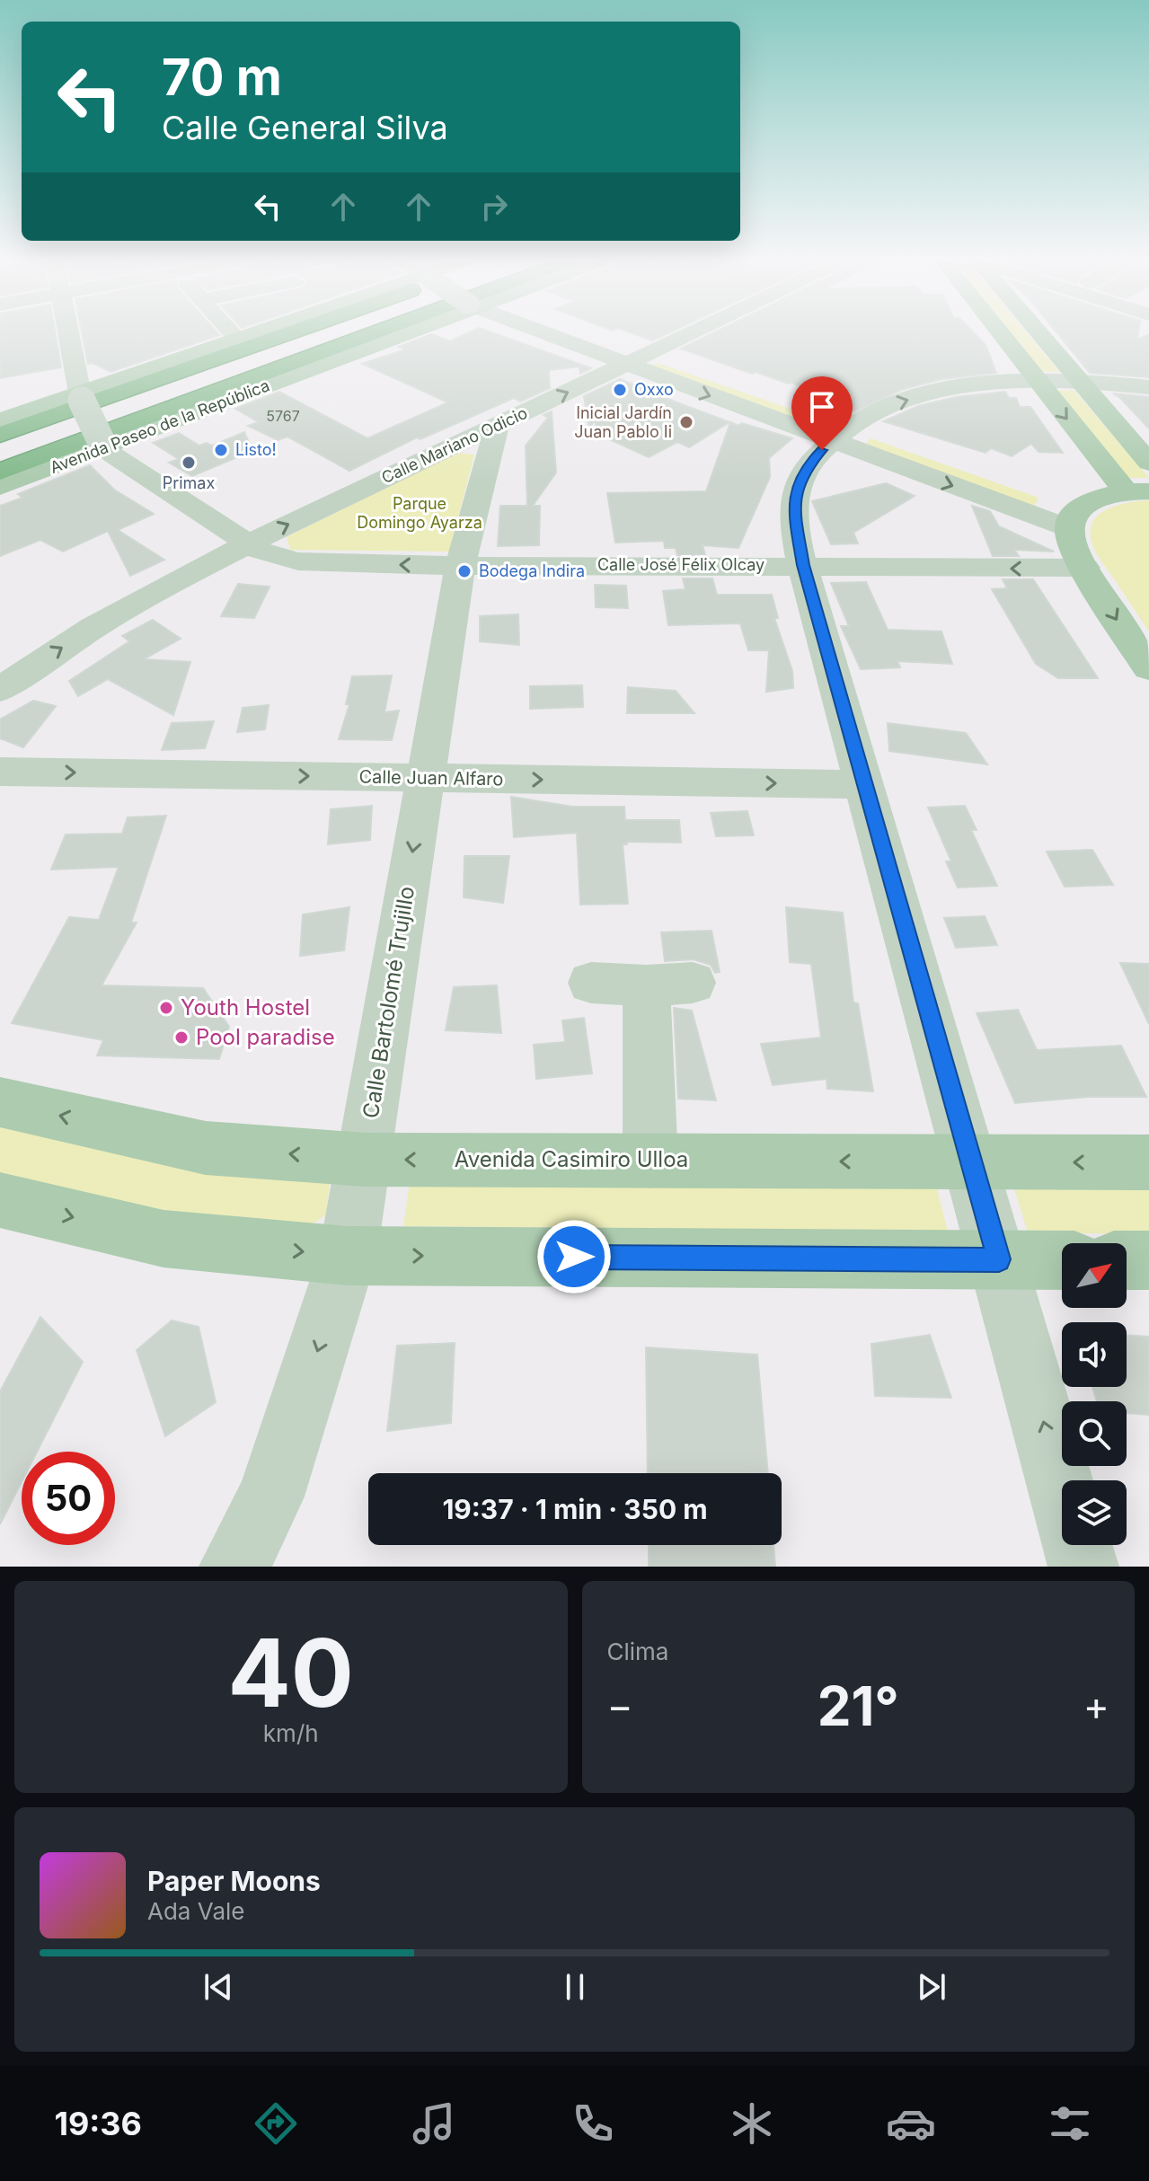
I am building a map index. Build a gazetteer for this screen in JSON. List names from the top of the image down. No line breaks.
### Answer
{"streets":{"main road":["Avenida Paseo de la República","Avenida Casimiro Ulloa"],"street":["Calle Mariano Odicio","Calle José Félix Olcay","Calle Juan Alfaro","Calle Bartolomé Trujillo"]},"crossings":[["Avenida Paseo de la República","Calle José Félix Olcay"],["Calle Mariano Odicio","Calle José Félix Olcay"],["Calle Mariano Odicio","Calle Bartolomé Trujillo"],["Calle José Félix Olcay","Calle Bartolomé Trujillo"],["Calle Juan Alfaro","Calle Bartolomé Trujillo"],["Calle Bartolomé Trujillo","Avenida Casimiro Ulloa"]],"one_way":["Calle Mariano Odicio","Calle Juan Alfaro","Calle Bartolomé Trujillo"],"parks":["Parque Domingo Ayarza"],"places":["Oxxo","Inicial Jardín Juan Pablo Ii","Listo!","Primax","Bodega Indira","Youth Hostel","Pool paradise"],"house_numbers":["5767"],"north":"top right","page":{"turn":["70 m","Calle General Silva"],"limit":"50","trip":"19:37 · 1 min · 350 m","tile":[["40","km/h"],"Clima"],"heat":["−","21°","+"],"song":["Paper Moons","Ada Vale"],"tabs":"19:36"}}
